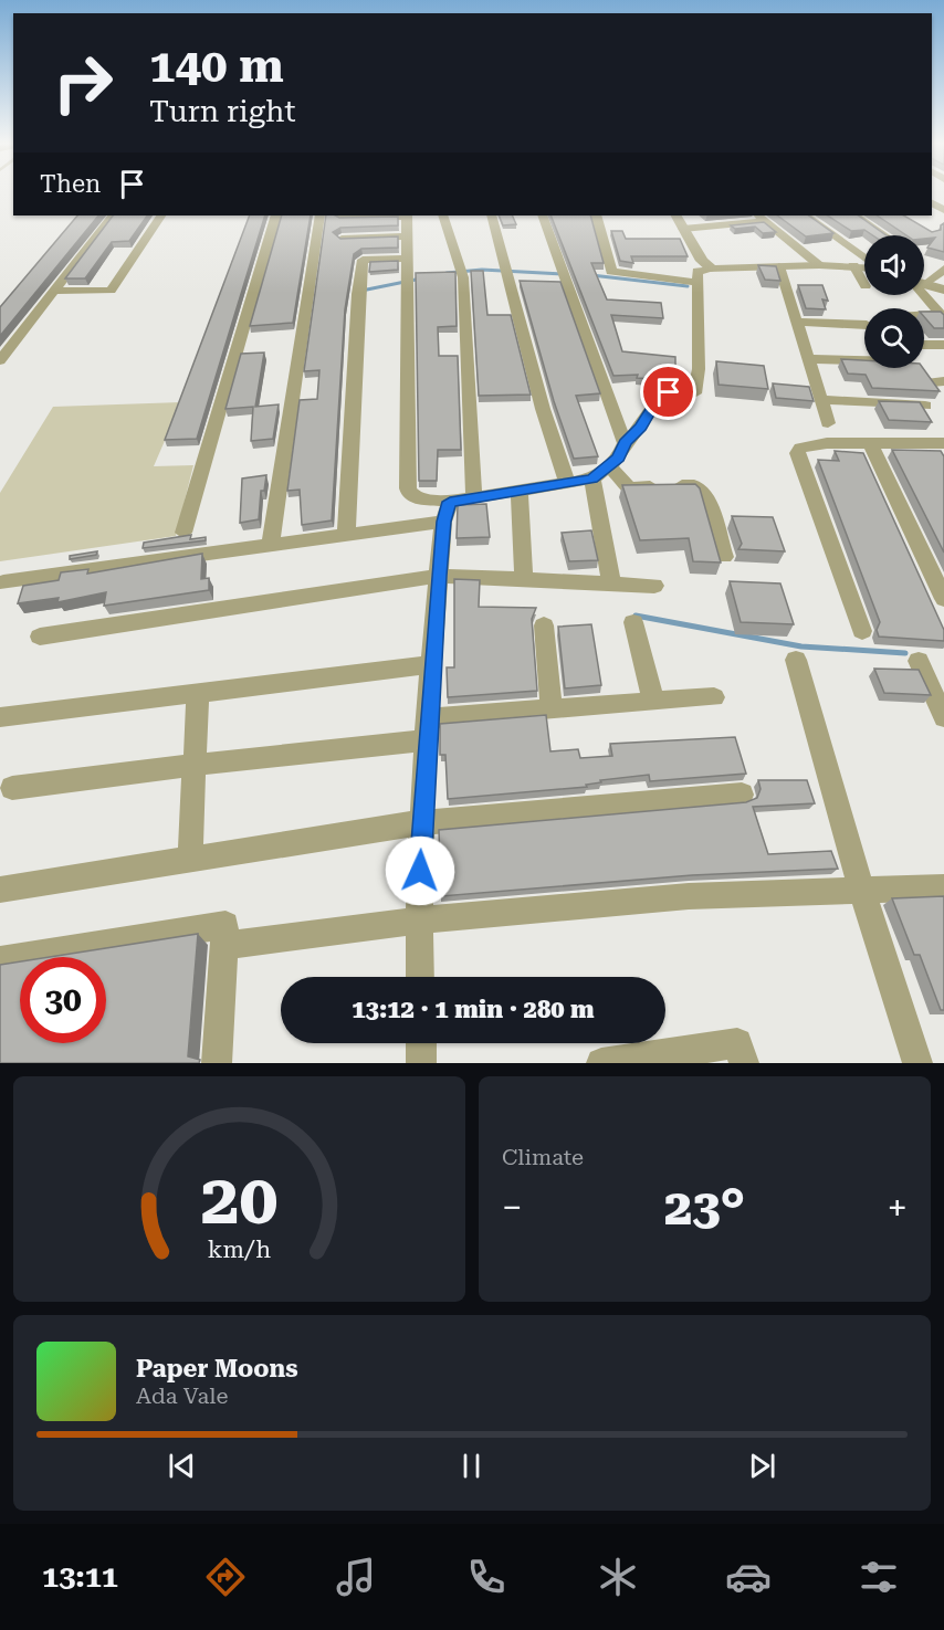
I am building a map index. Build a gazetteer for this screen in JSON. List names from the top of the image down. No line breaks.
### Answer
{"page":{"turn":["140 m","Turn right"],"then":"Then","limit":"30","trip":"13:12 · 1 min · 280 m","tile":"Climate","heat":["−","23°","+"],"song":["Paper Moons","Ada Vale"],"tabs":"13:11","gauge":["20","km/h"]}}
